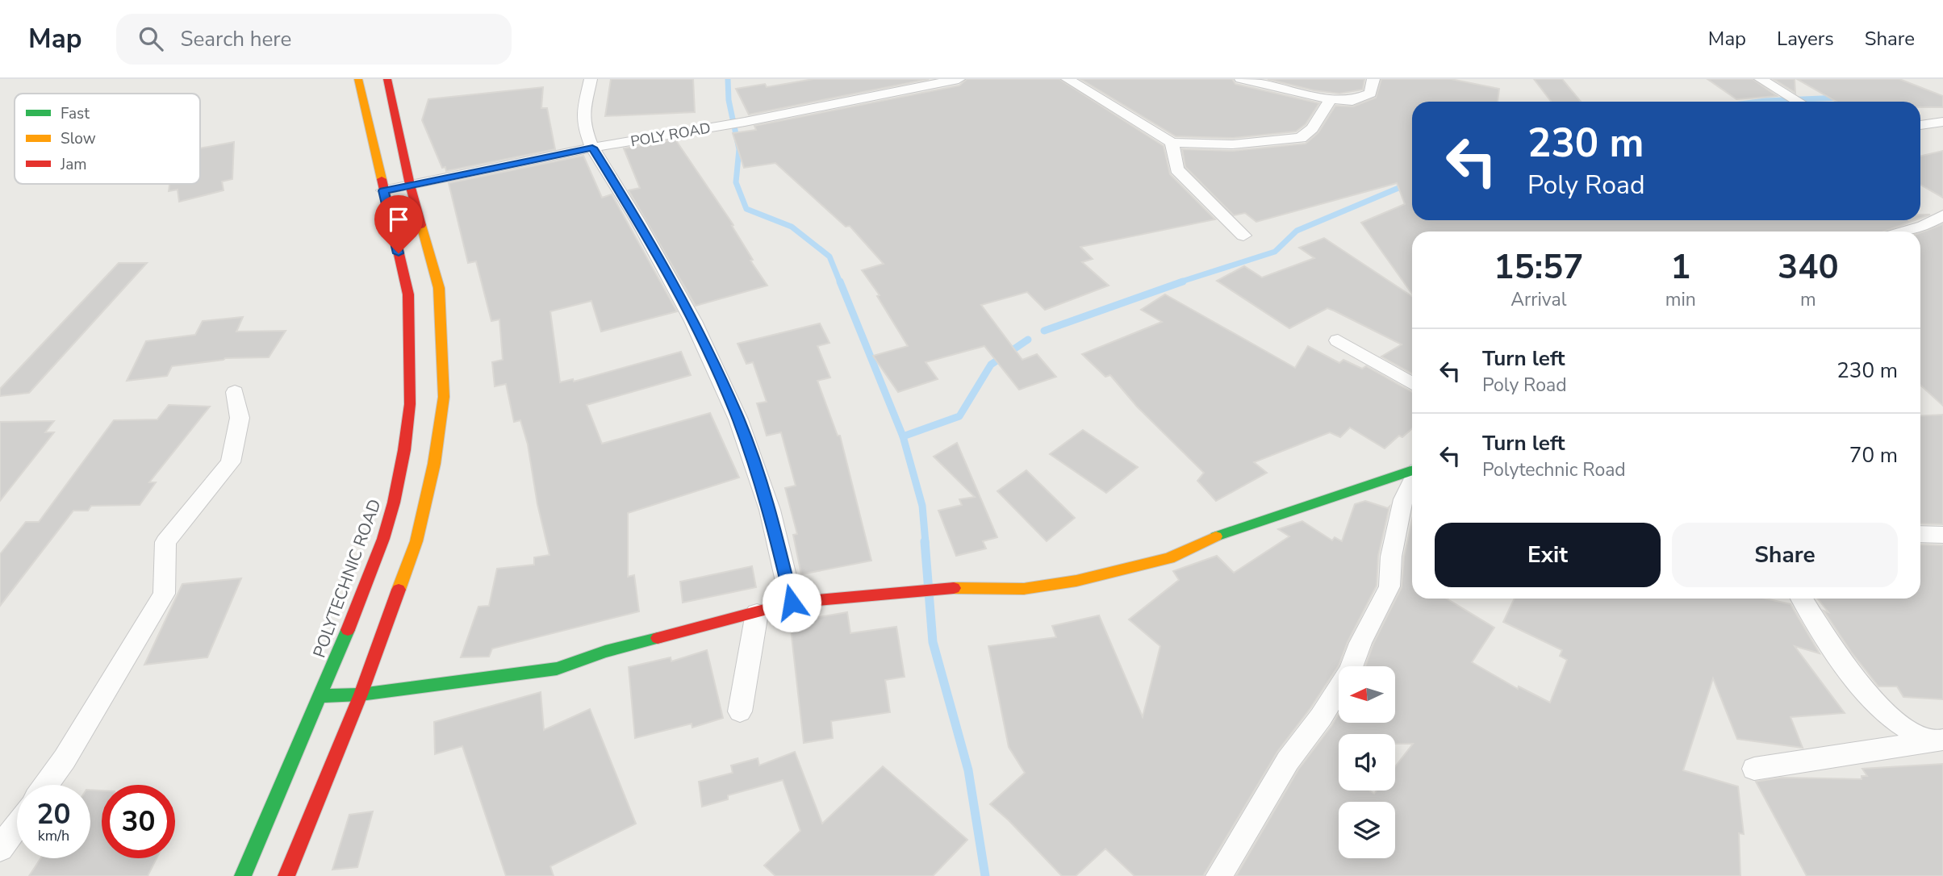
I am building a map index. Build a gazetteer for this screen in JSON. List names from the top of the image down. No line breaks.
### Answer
{"streets":{"main road":["POLYTECHNIC ROAD"],"street":["POLY ROAD"]},"crossings":[["POLY ROAD","POLYTECHNIC ROAD"]],"legend":["Fast","Slow","Jam"],"north":"left","page":{"header":"Map","search":"Search here","nav":["Map","Layers","Share"],"turn":["230 m","Poly Road"],"eta":["15:57","Arrival","1","min","340","m"],"list":[{"name":"Turn left","note":"Poly Road","value":"230 m"},{"name":"Turn left","note":"Polytechnic Road","value":"70 m"}],"buttons":["Exit","Share"],"speed":"20 km/h","limit":"30"}}
